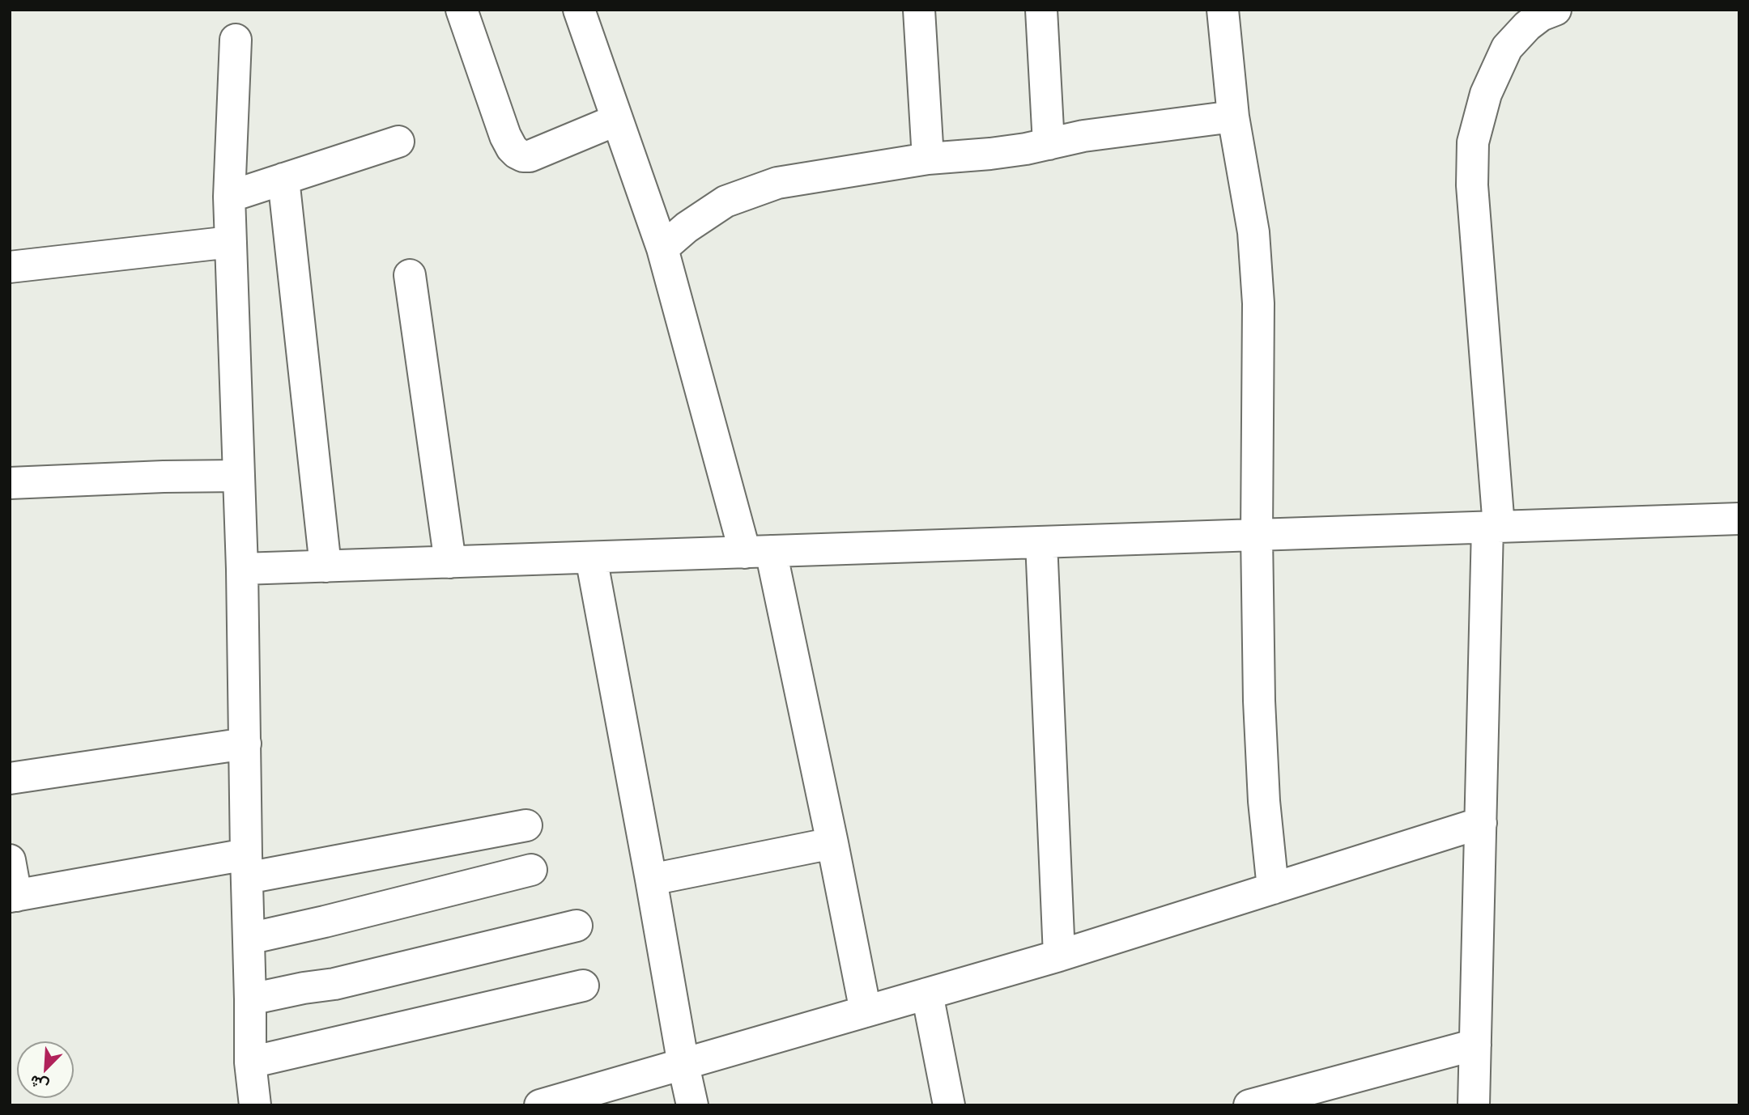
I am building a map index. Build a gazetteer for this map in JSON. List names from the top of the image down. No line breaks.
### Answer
{"north":"bottom left"}
